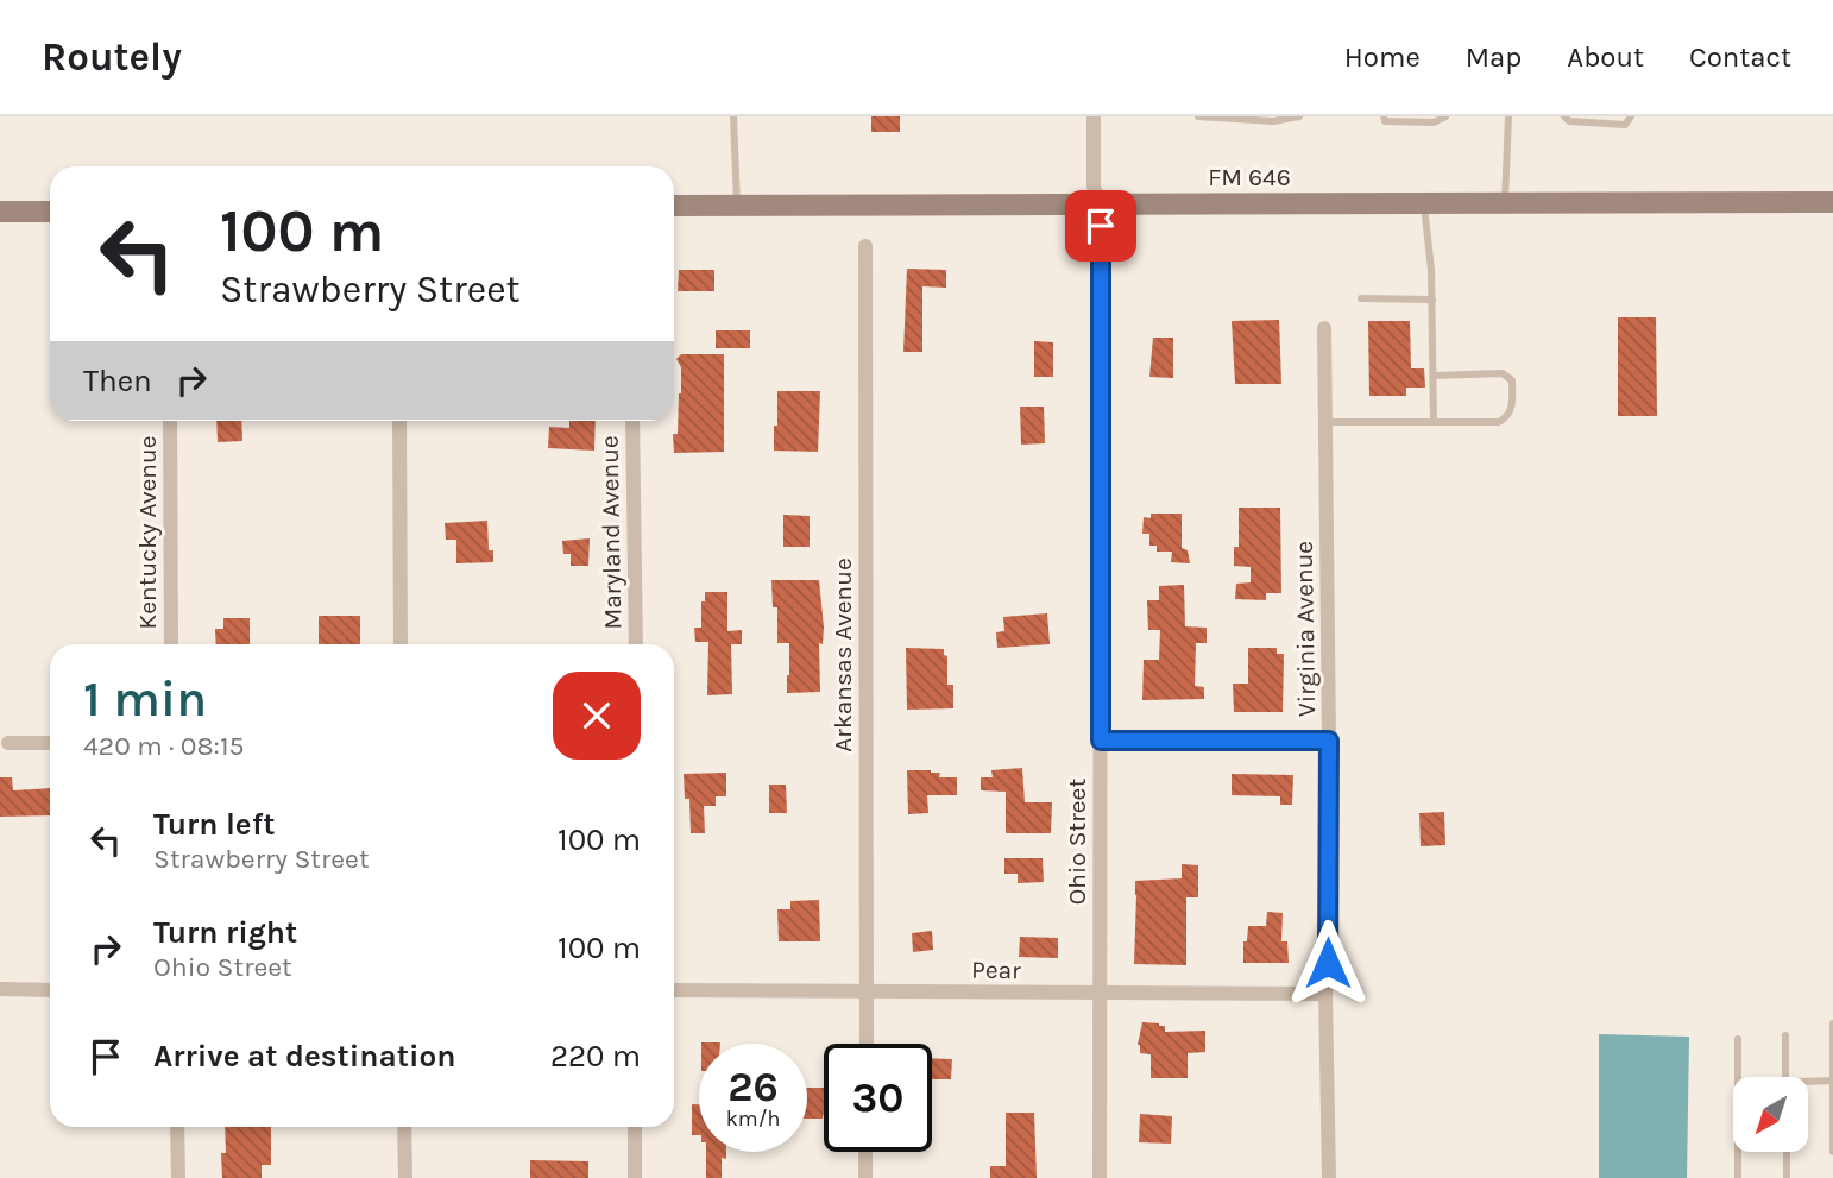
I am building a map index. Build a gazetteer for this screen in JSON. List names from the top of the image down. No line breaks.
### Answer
{"streets":{"main road":["FM 646"],"street":["Kentucky Avenue","Maryland Avenue","Virginia Avenue","Arkansas Avenue","Ohio Street","Pear"]},"crossings":[["FM 646","Ohio Street"],["Virginia Avenue","Pear"],["Arkansas Avenue","Pear"],["Ohio Street","Pear"]],"north":"bottom left","page":{"header":"Routely","nav":["Home","Map","About","Contact"],"turn":["100 m","Strawberry Street"],"then":"Then","heading":["1 min","420 m · 08:15"],"list":[{"name":"Turn left","note":"Strawberry Street","value":"100 m"},{"name":"Turn right","note":"Ohio Street","value":"100 m"},{"name":"Arrive at destination","value":"220 m"}],"speed":"26 km/h","limit":"30"}}
